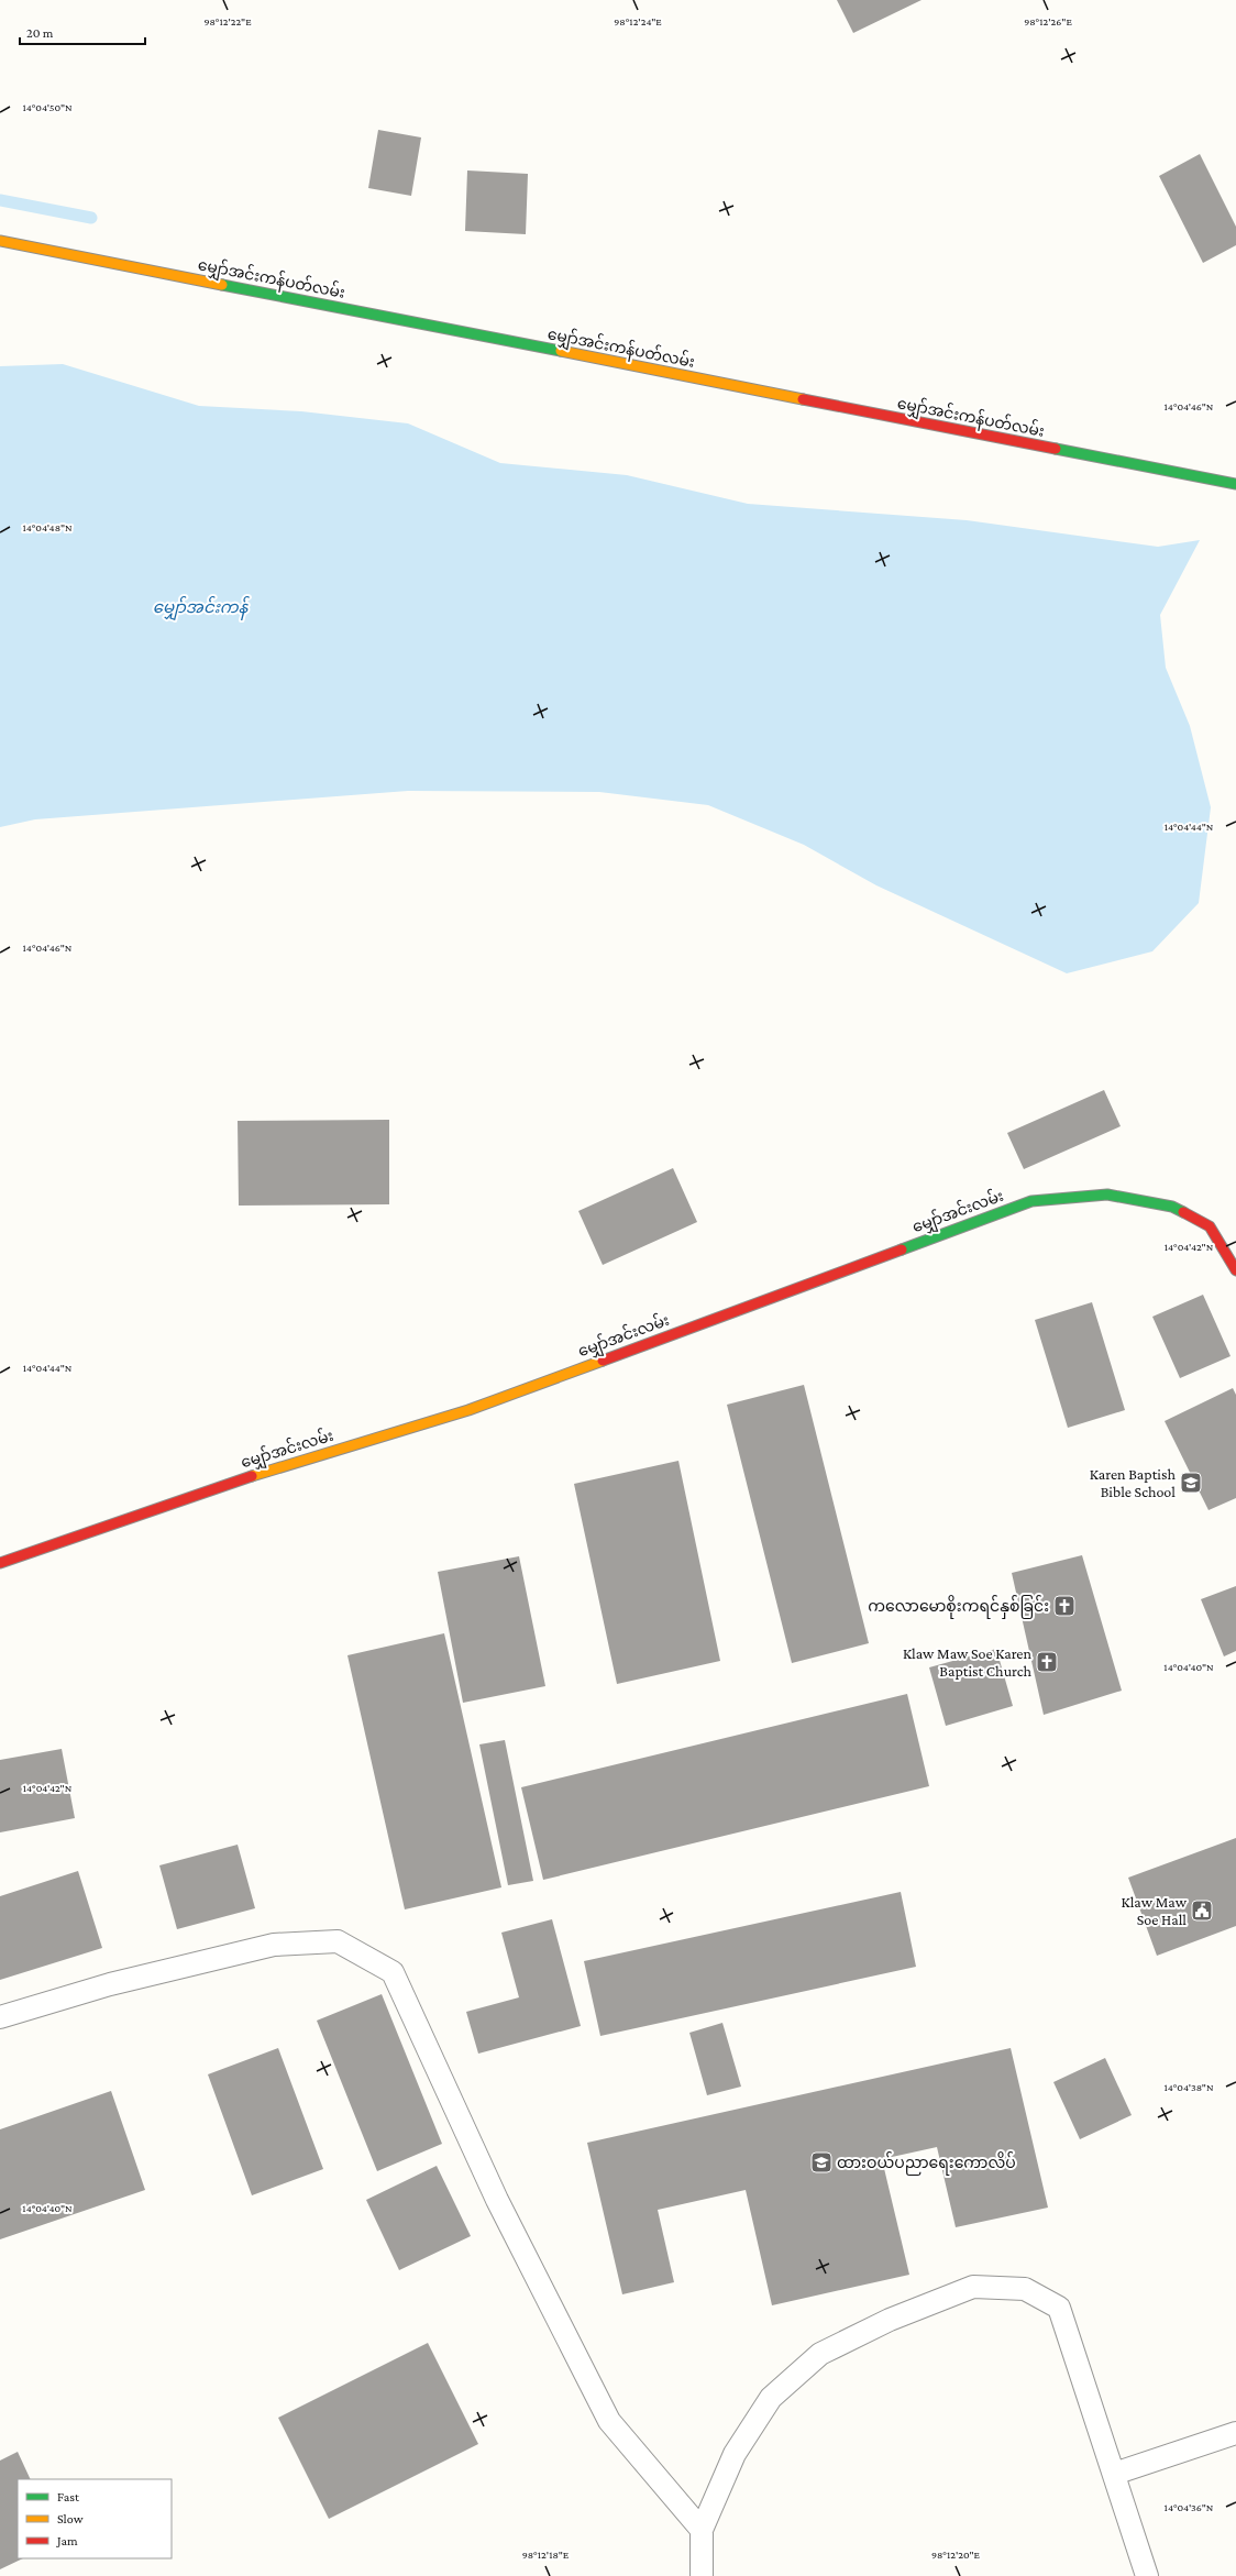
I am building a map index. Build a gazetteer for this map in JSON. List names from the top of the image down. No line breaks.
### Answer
{"streets":{"street":["မျှော်အင်းကန်ပတ်လမ်း","မျှော်အင်းလမ်း"]},"water":["မျှော်အင်းကန်"],"places":{"school or university":["Karen Baptish Bible School","ထားဝယ်ပညာရေးကောလိပ်"],"church":["ကလောမောစိုးကရင်နှစ်ခြင်း","Klaw Maw Soe Karen Baptist Church"],"public building":["Klaw Maw Soe Hall"]},"legend":["Fast","Slow","Jam"],"scale_bar":"20 m","coordinates":["98°12'24\"E","98°12'26\"E","98°12'22\"E","14°04'50\"N","14°04'46\"N","14°04'48\"N","14°04'44\"N","14°04'42\"N","14°04'40\"N","14°04'38\"N","14°04'36\"N","98°12'18\"E","98°12'20\"E"]}
